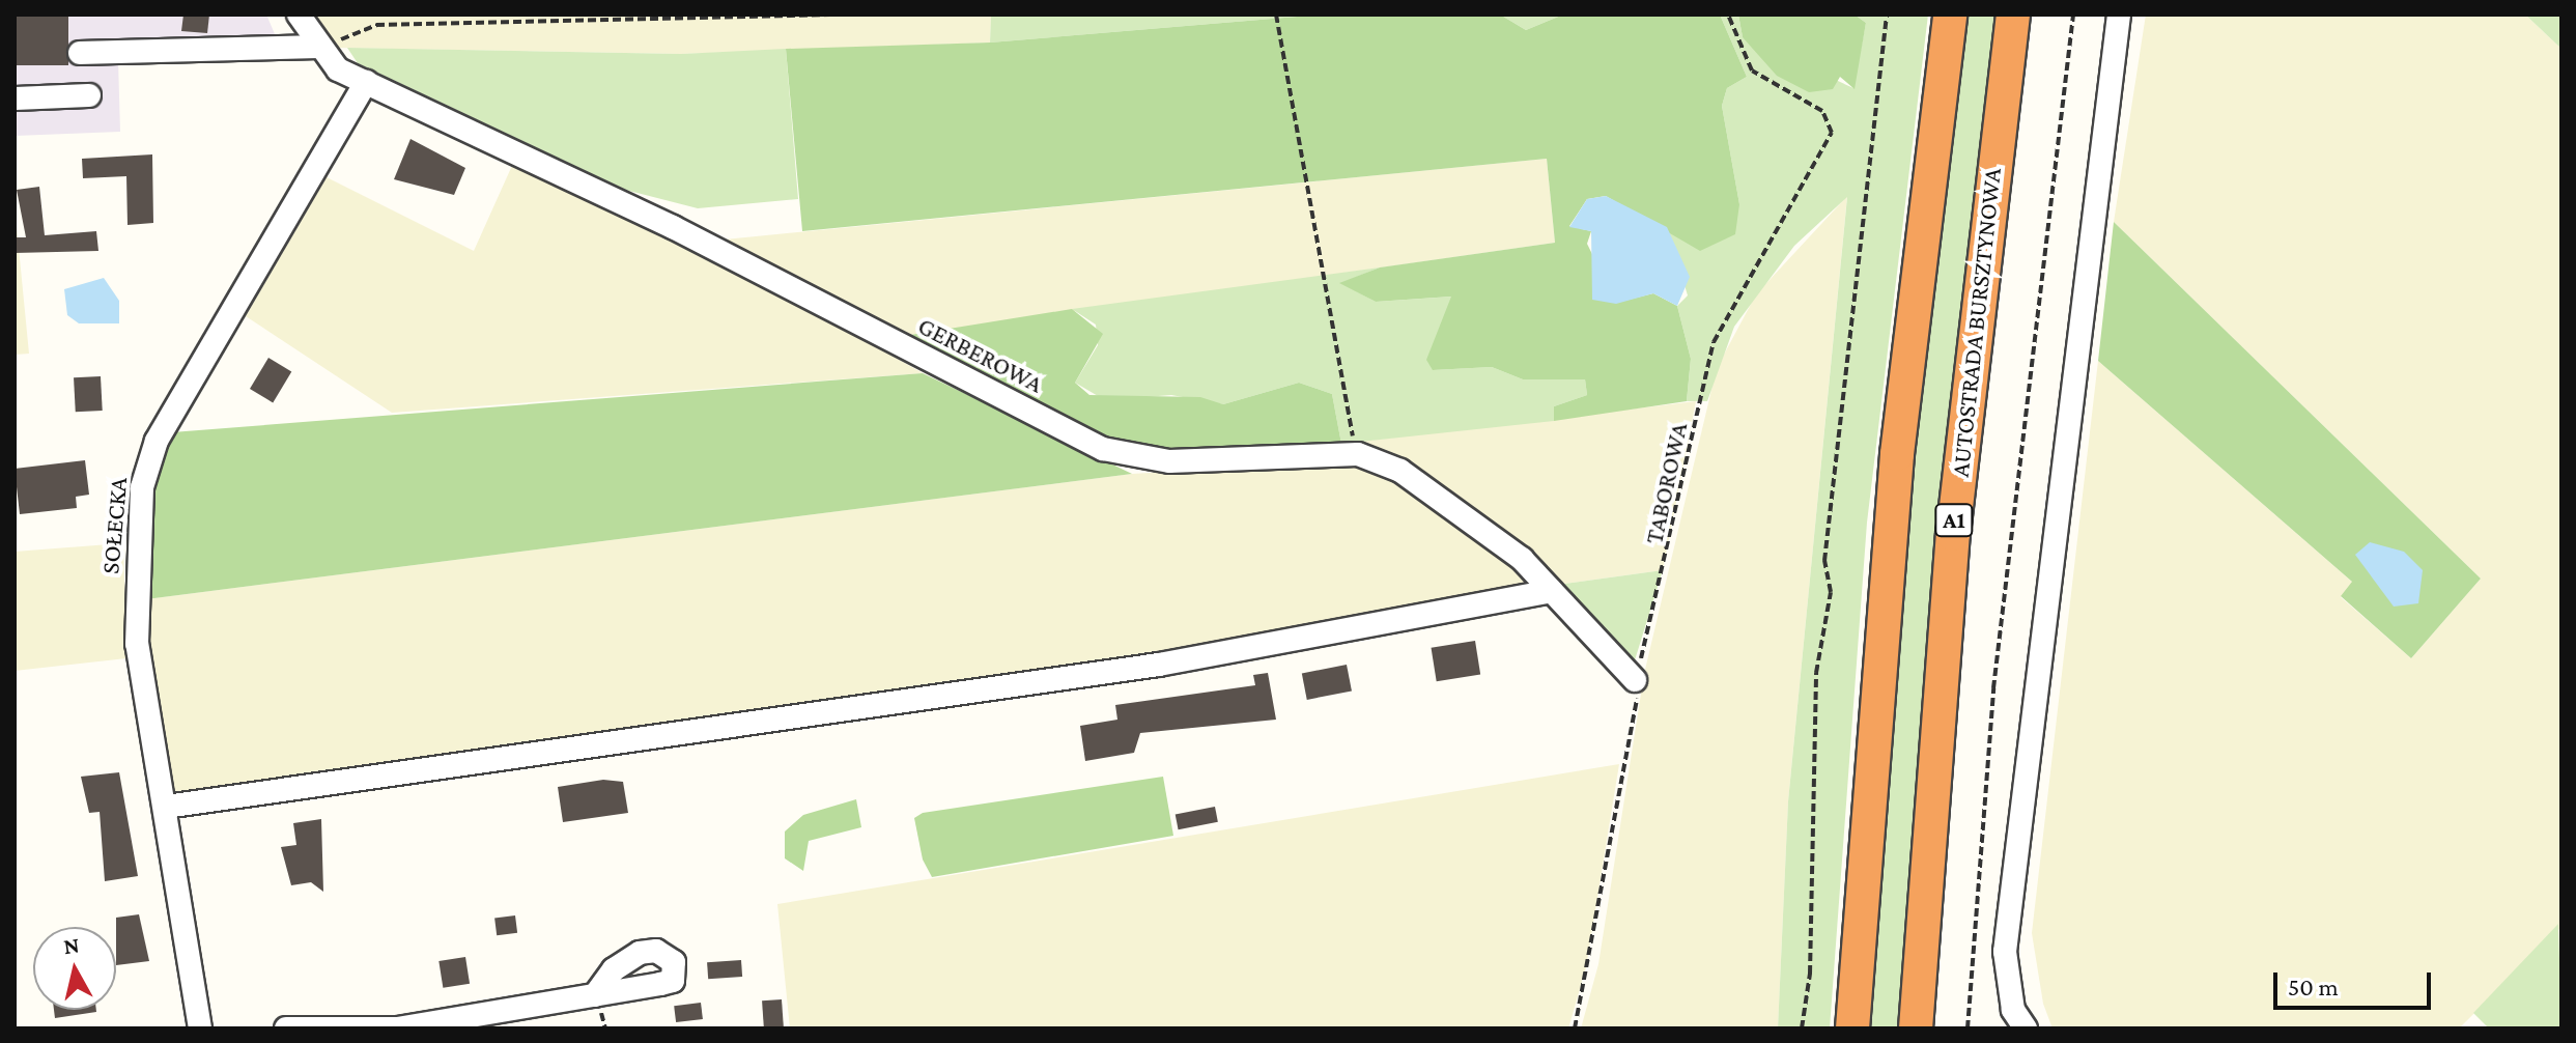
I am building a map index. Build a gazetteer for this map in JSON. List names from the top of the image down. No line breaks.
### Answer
{"streets":{"highway":["AUTOSTRADA BURSZTYNOWA","A1"],"street":["GERBEROWA","SOŁECKA"],"path":["TABOROWA"]},"crossings":[["GERBEROWA","TABOROWA"],["GERBEROWA","SOŁECKA"]],"scale_bar":"50 m","north":"top"}
